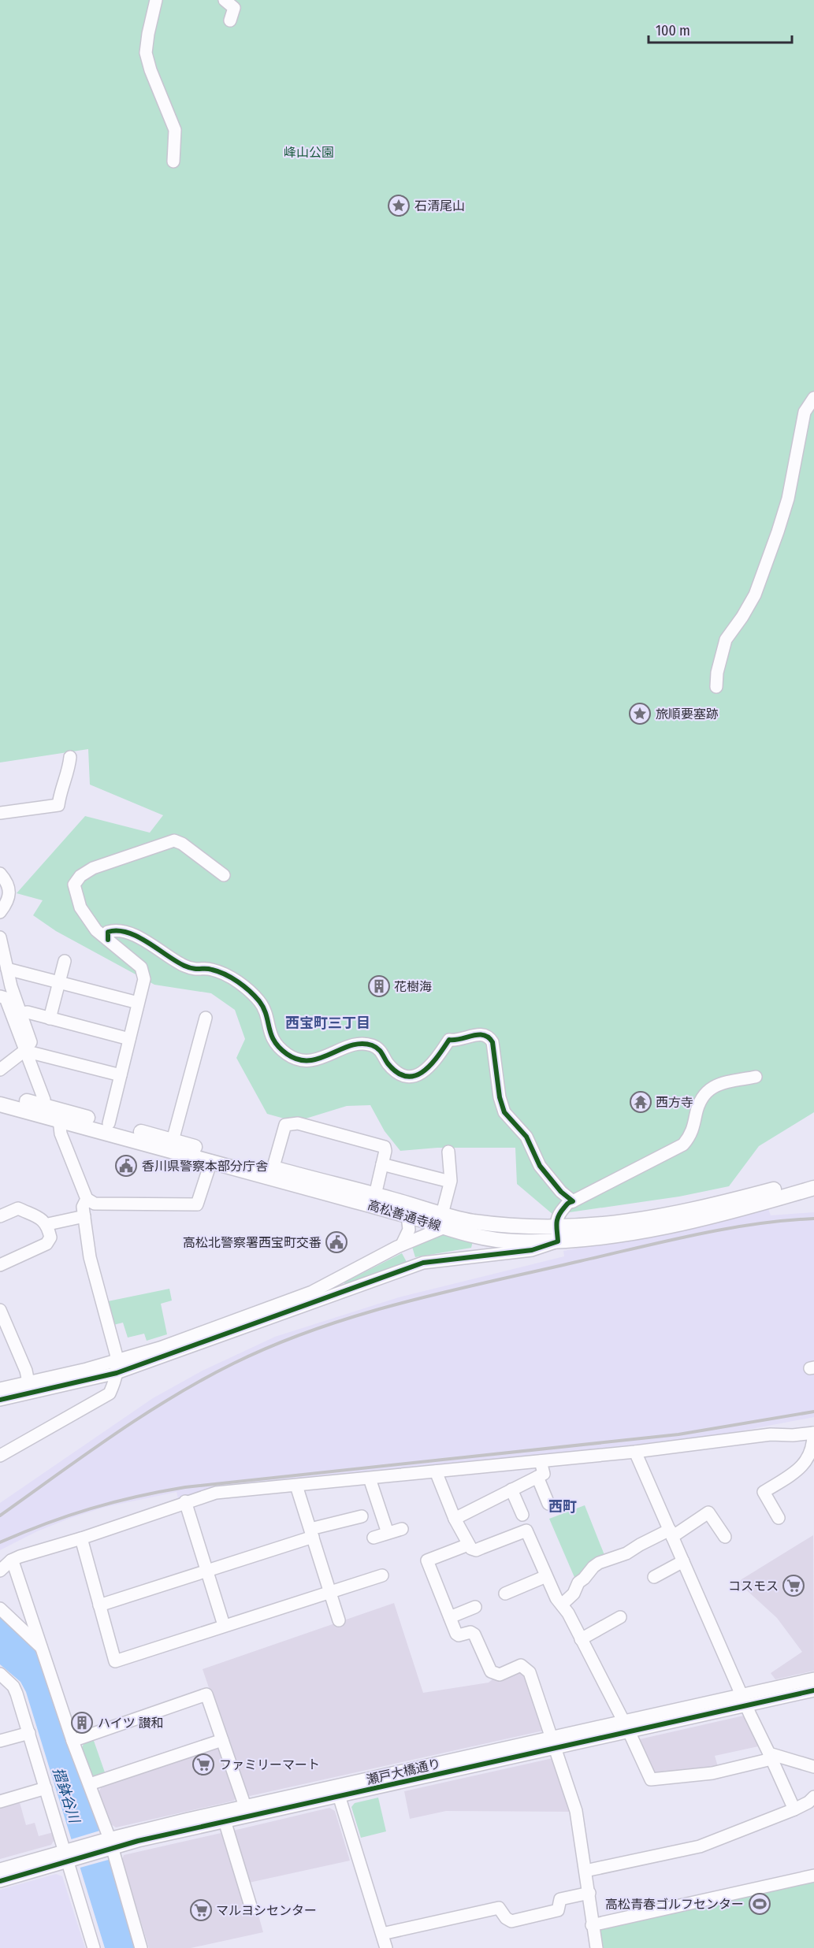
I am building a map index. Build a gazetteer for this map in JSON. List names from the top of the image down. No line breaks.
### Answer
{"streets":{"main road":["高松善通寺線"],"street":["瀬戸大橋通り"]},"districts":["西宝町三丁目","西町"],"water":["摺鉢谷川"],"parks":["峰山公園"],"places":{"place":["石清尾山","旅順要塞跡"],"building":["花樹海","ハイツ 讃和"],"temple":["西方寺"],"public building":["香川県警察本部分庁舎","高松北警察署西宝町交番"],"supermarket":["コスモス","ファミリーマート","マルヨシセンター"],"sports":["高松青春ゴルフセンター"]},"scale_bar":"100 m"}
